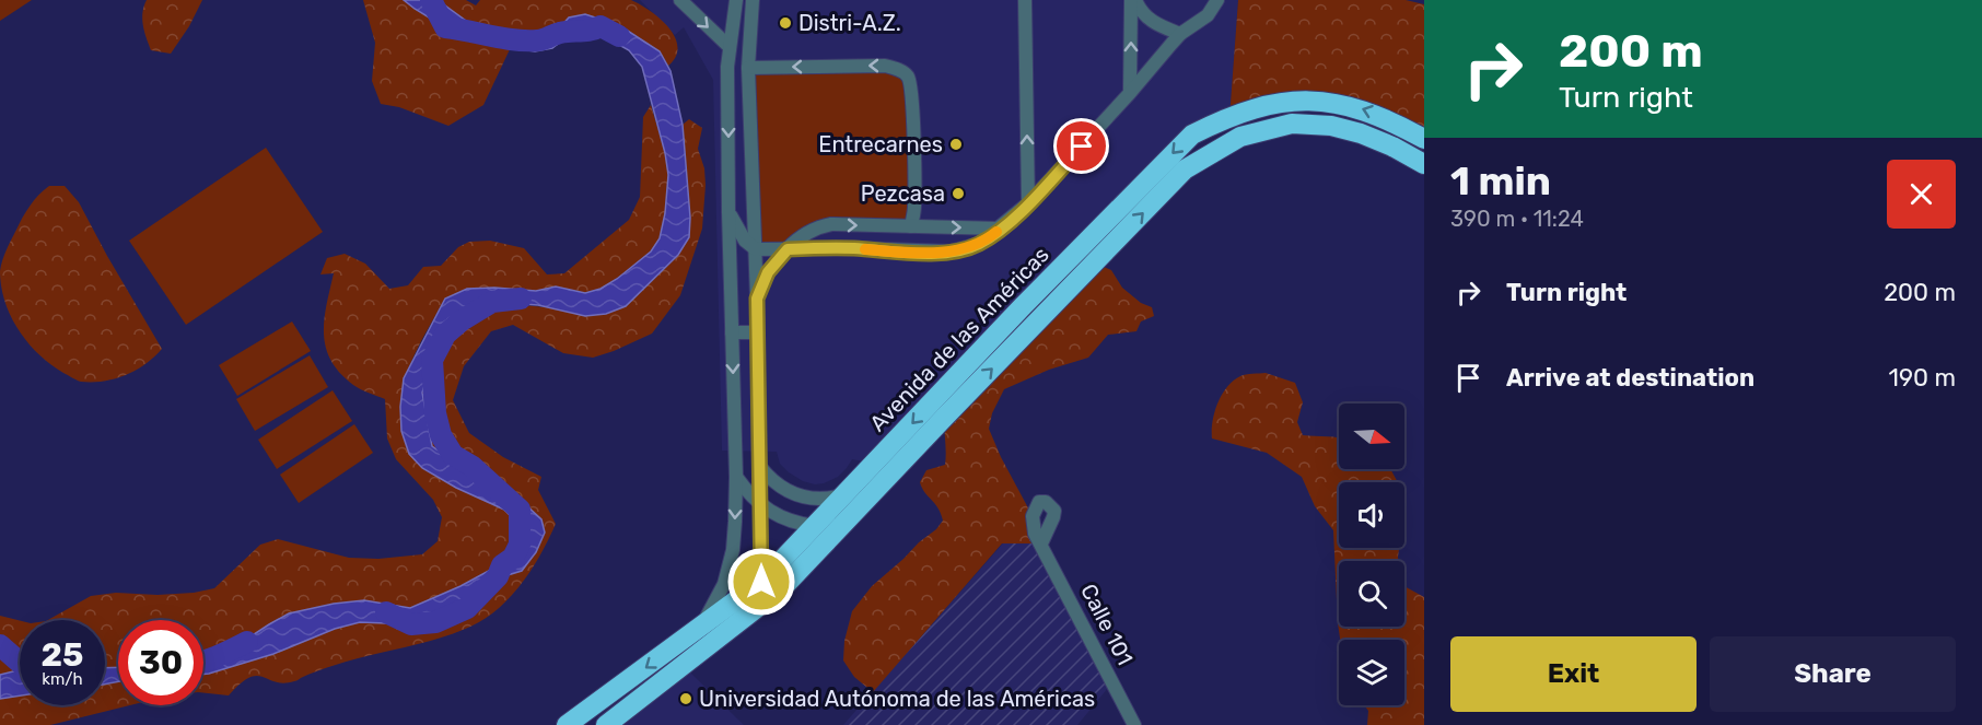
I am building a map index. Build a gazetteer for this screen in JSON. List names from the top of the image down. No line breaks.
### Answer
{"streets":{"highway":["Avenida de las Américas"],"street":["Calle 101"]},"places":["Distri-A.Z.","Entrecarnes","Pezcasa","Universidad Autónoma de las Américas"],"north":"right","page":{"turn":["200 m","Turn right"],"heading":["1 min","390 m · 11:24"],"list":[{"name":"Turn right","value":"200 m"},{"name":"Arrive at destination","value":"190 m"}],"speed":"25 km/h","limit":"30","buttons":["Exit","Share"]}}
